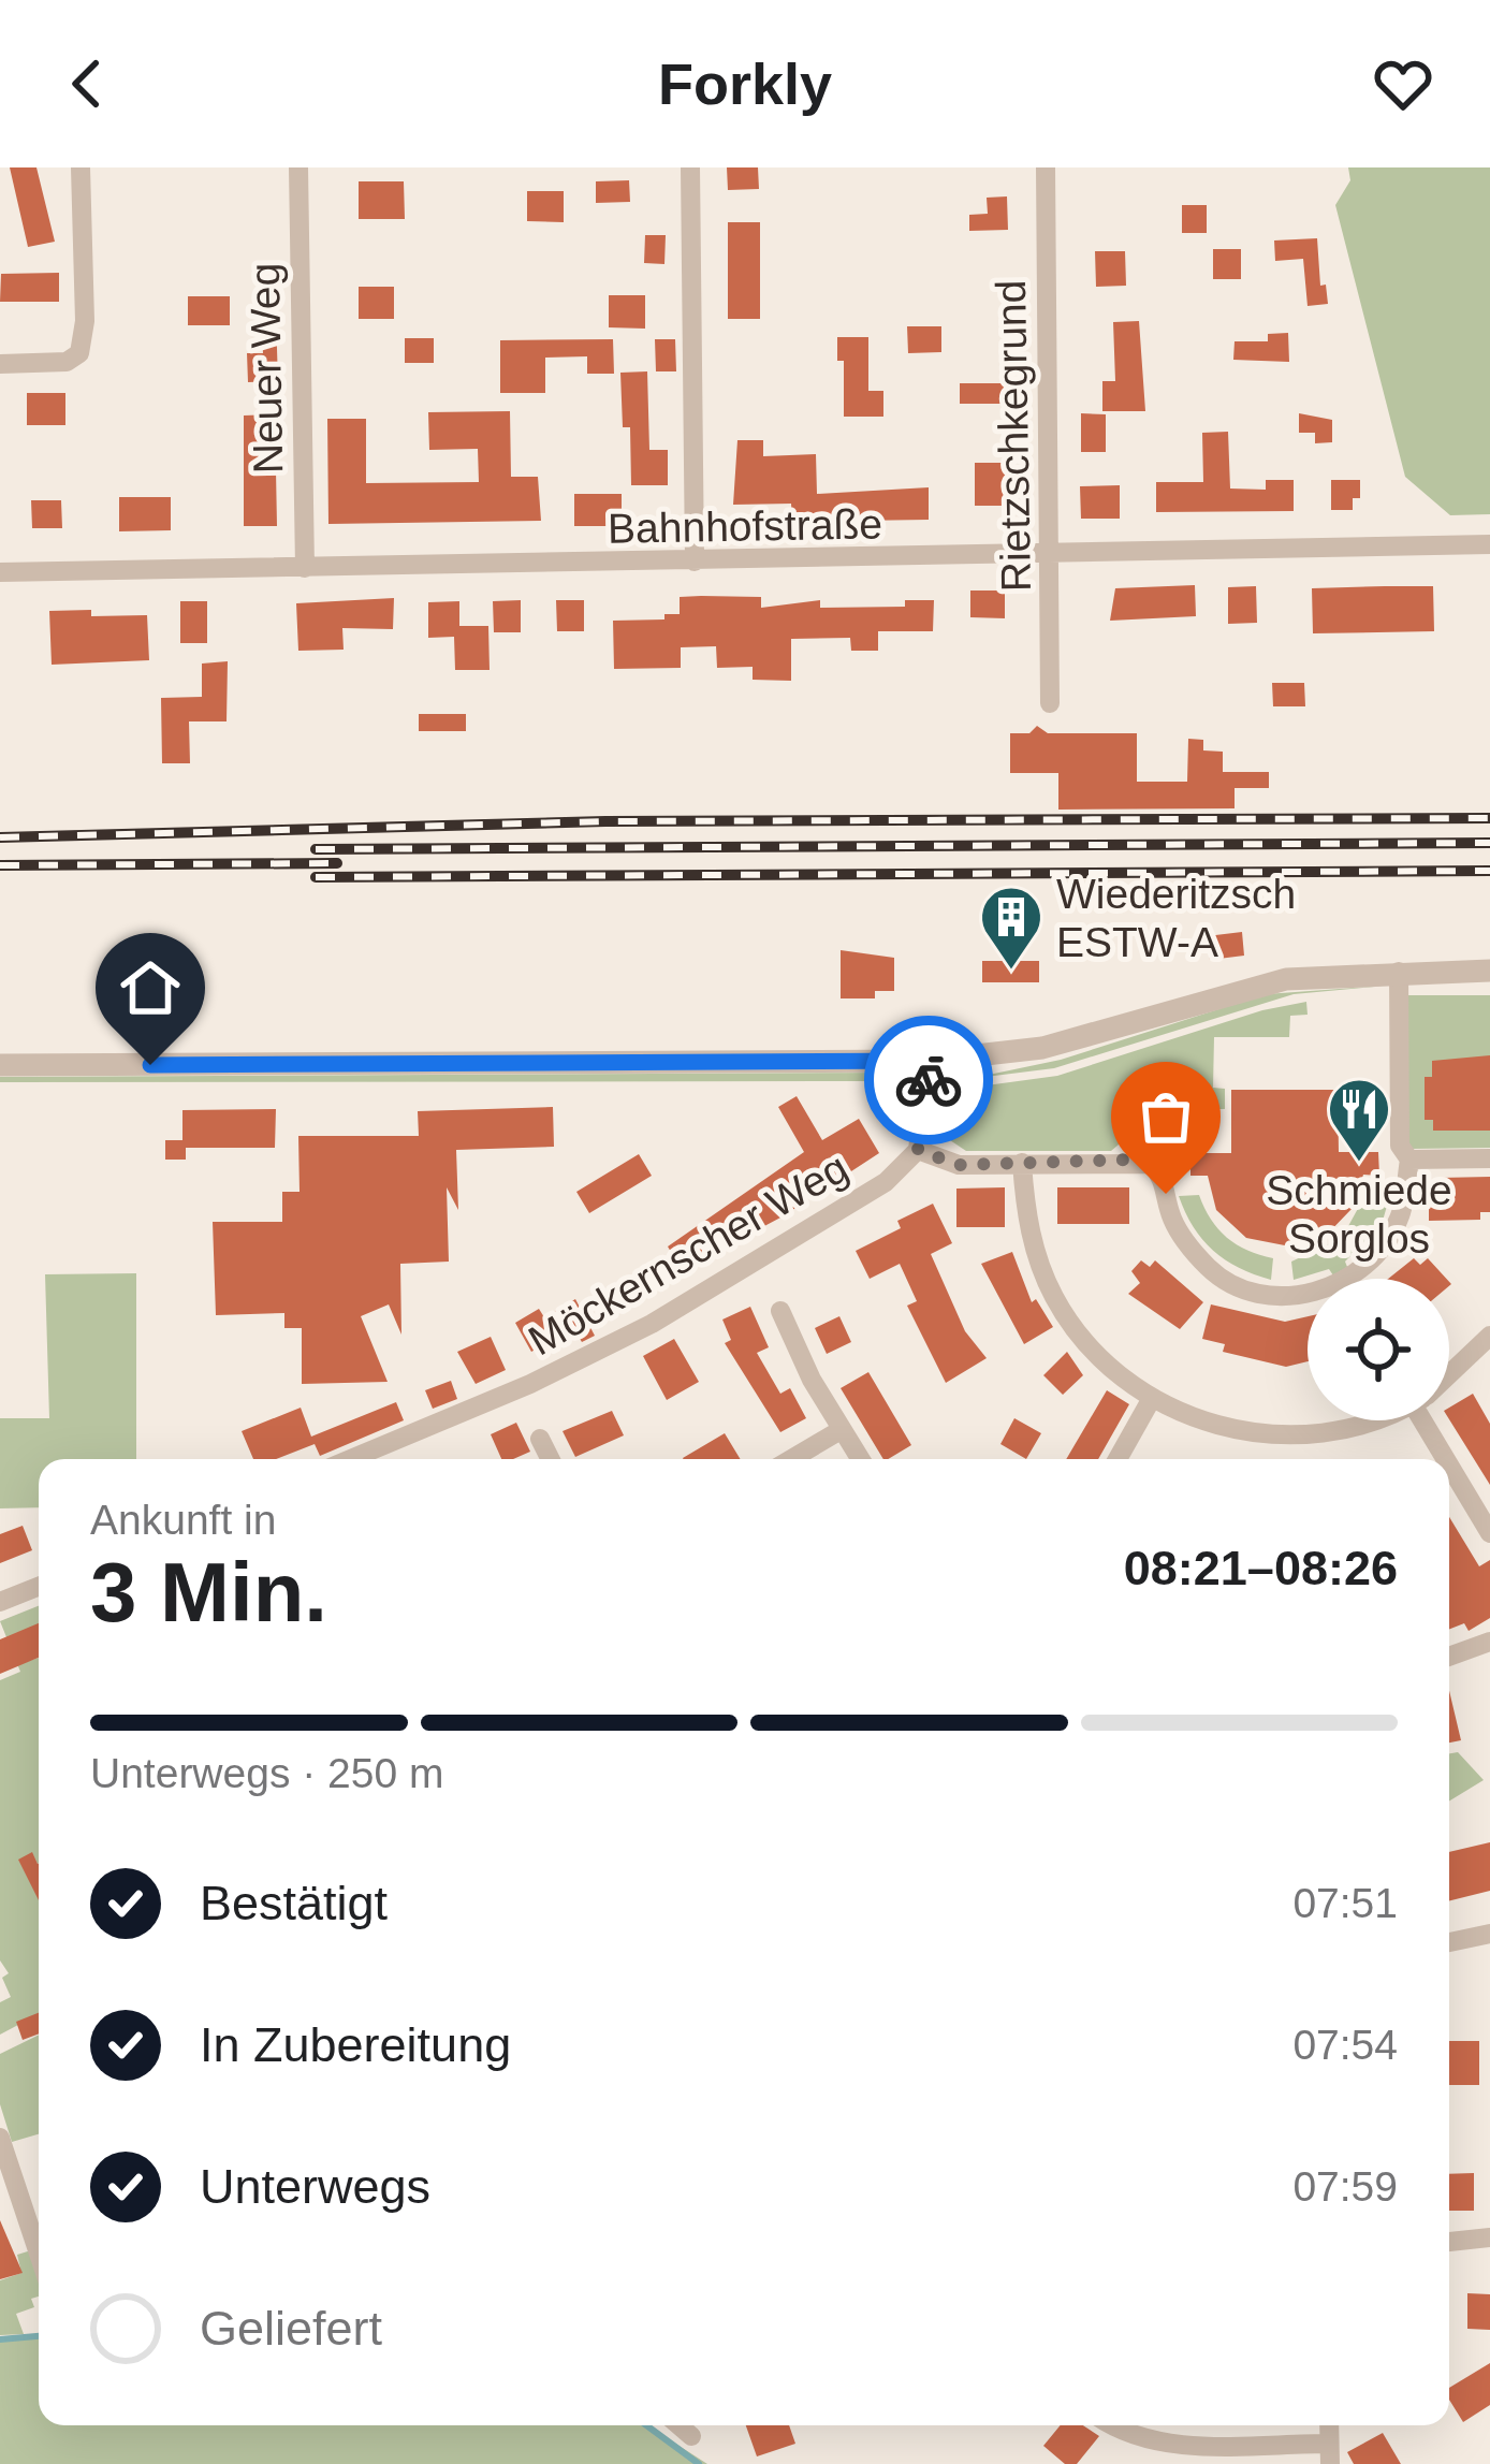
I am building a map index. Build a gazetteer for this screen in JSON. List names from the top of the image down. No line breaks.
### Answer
{"streets":{"street":["Neuer Weg","Rietzschkegrund","Bahnhofstraße","Möckernscher Weg"]},"crossings":[["Neuer Weg","Bahnhofstraße"],["Rietzschkegrund","Bahnhofstraße"]],"places":{"building":["Wiederitzsch ESTW-A"],"restaurant":["Schmiede Sorglos"]},"page":{"header":"Forkly","heading":["3 Min.","Ankunft in","08:21–08:26"],"bar":"Unterwegs · 250 m","list":[["Bestätigt","07:51"],["In Zubereitung","07:54"],["Unterwegs","07:59"],"Geliefert"]}}
